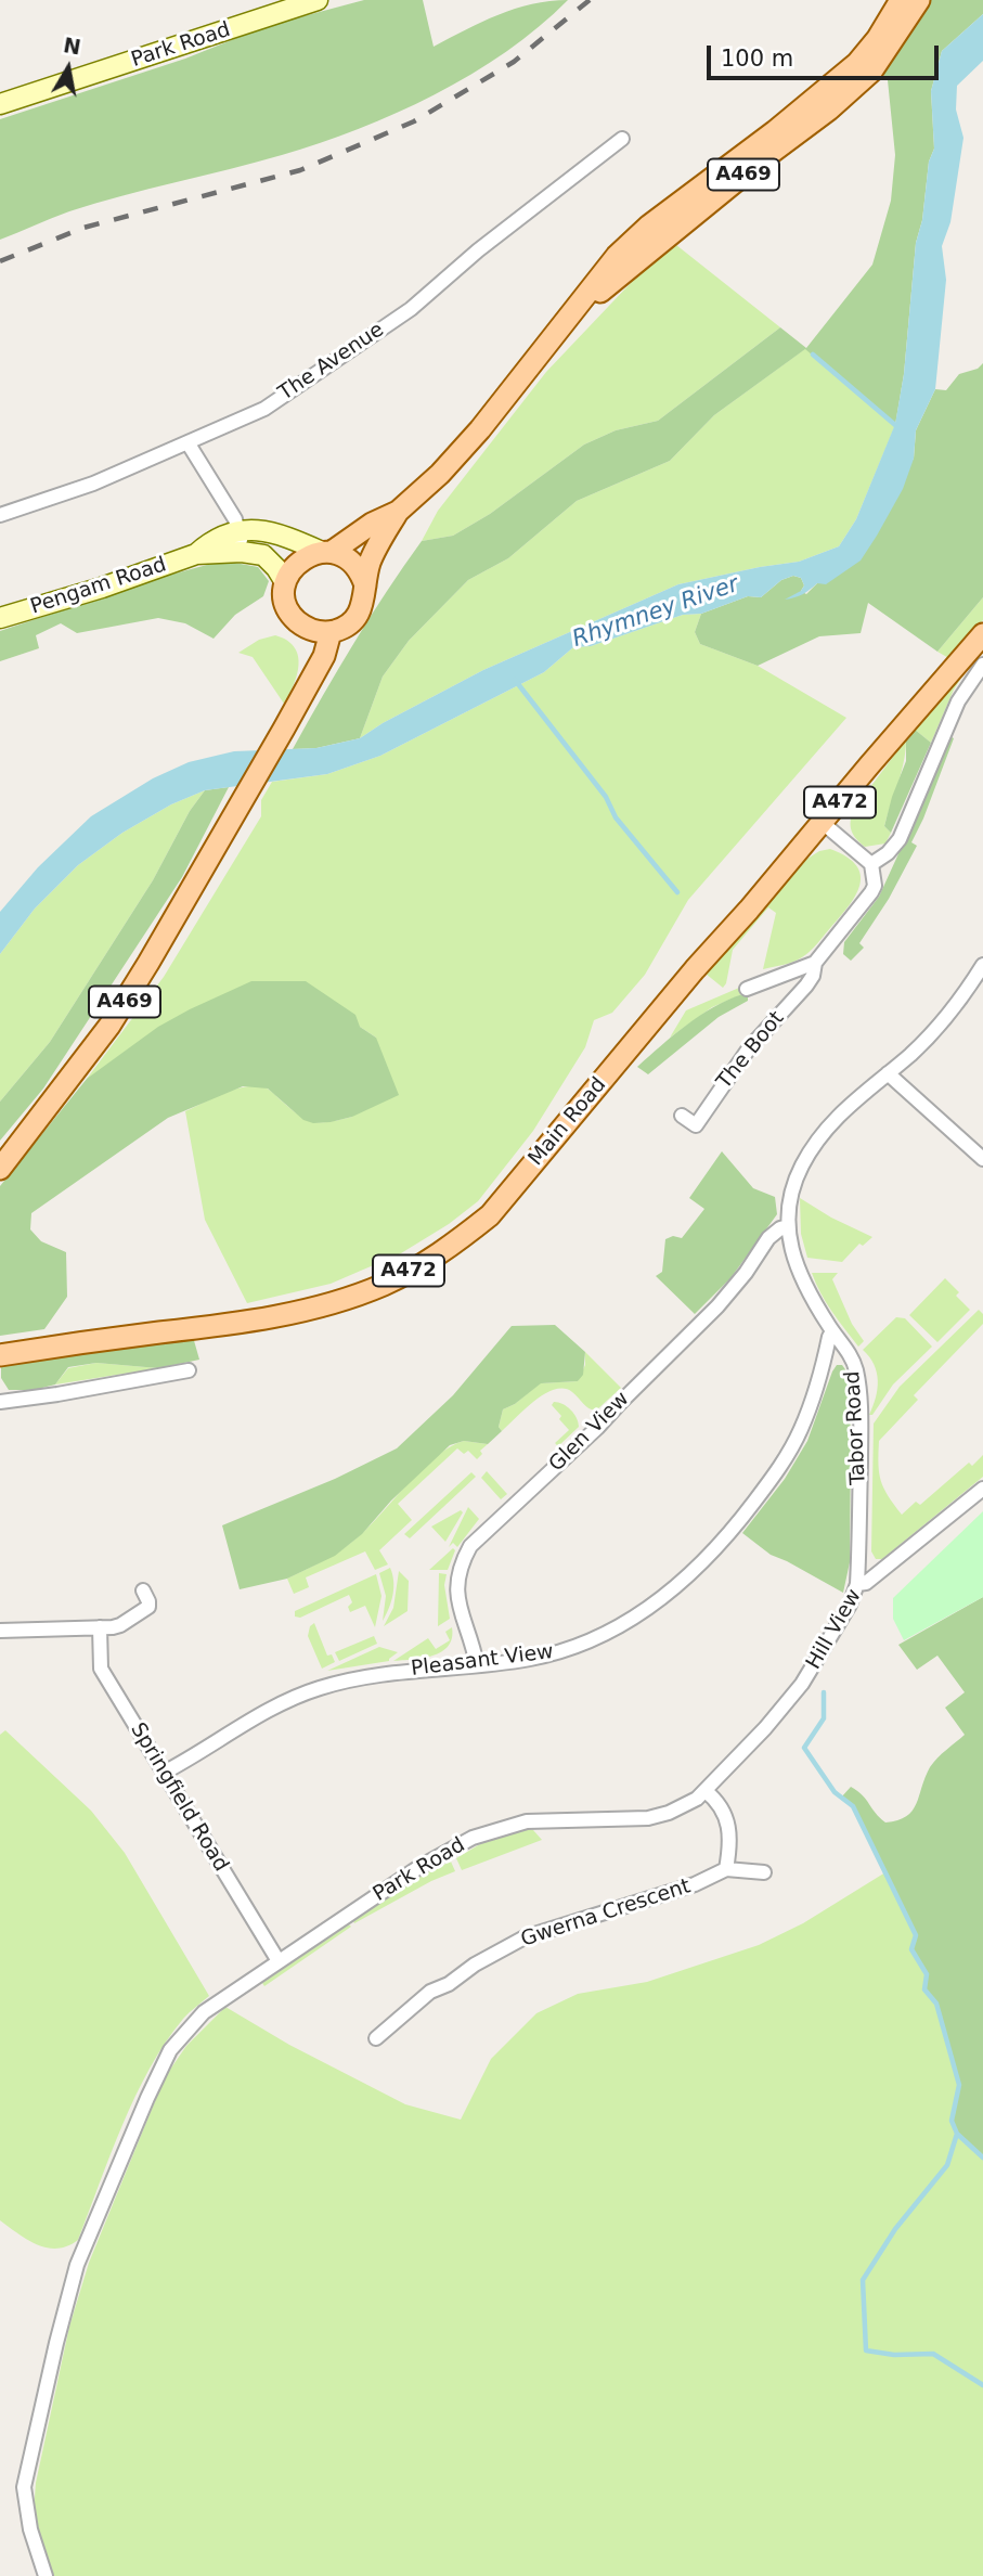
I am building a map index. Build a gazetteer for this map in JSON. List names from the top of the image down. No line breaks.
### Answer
{"streets":{"main road":["A469","A472","Main Road"],"street":["Park Road","The Avenue","Pengam Road","The Boot","Tabor Road","Glen View","Hill View","Pleasant View","Springfield Road","Gwerna Crescent"]},"crossings":[["Park Road","Hill View"],["Park Road","Springfield Road"],["A469","Pengam Road"],["Tabor Road","Glen View"],["Tabor Road","Hill View"],["Tabor Road","Pleasant View"],["Glen View","Pleasant View"],["Pleasant View","Springfield Road"]],"water":["Rhymney River"],"scale_bar":"100 m","north":"top"}
